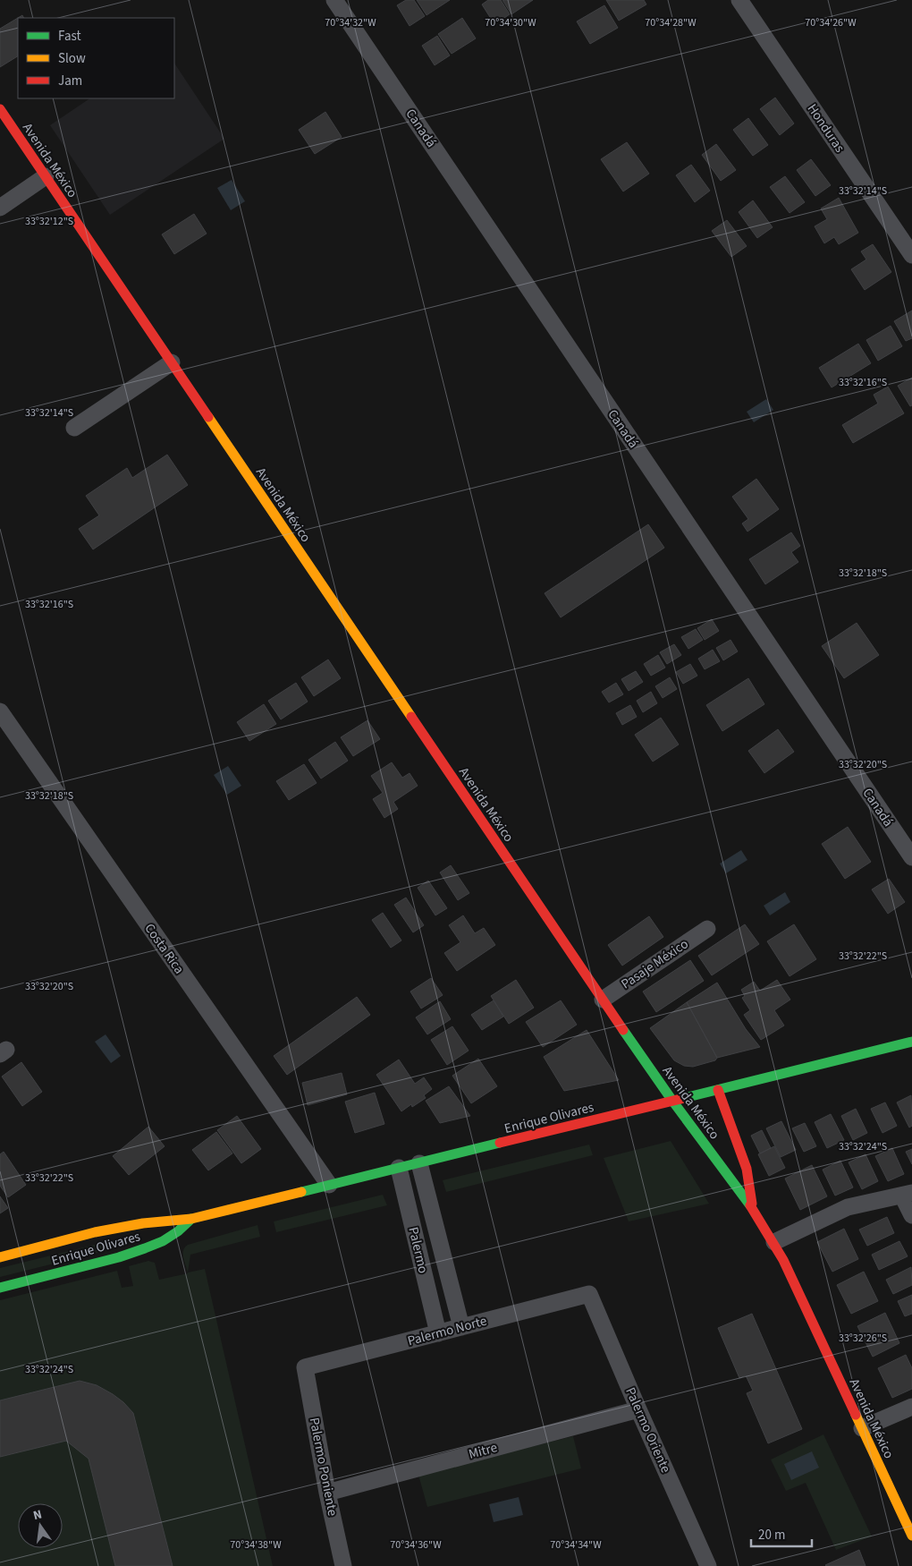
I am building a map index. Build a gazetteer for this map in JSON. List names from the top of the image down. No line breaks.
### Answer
{"streets":{"street":["Canadá","Honduras","Avenida México","Costa Rica","Pasaje México","Enrique Olivares","Palermo","Palermo Norte","Palermo Oriente","Mitre","Palermo Poniente"]},"crossings":[["Avenida México","Pasaje México"],["Avenida México","Enrique Olivares"],["Costa Rica","Enrique Olivares"],["Enrique Olivares","Palermo"],["Palermo","Palermo Norte"],["Palermo Norte","Palermo Oriente"],["Palermo Norte","Palermo Poniente"],["Palermo Oriente","Mitre"],["Mitre","Palermo Poniente"]],"legend":["Fast","Slow","Jam"],"scale_bar":"20 m","north":"top","coordinates":["70°34'32\"W","70°34'30\"W","70°34'26\"W","70°34'28\"W","33°32'14\"S","33°32'12\"S","33°32'16\"S","33°32'18\"S","33°32'20\"S","33°32'22\"S","33°32'24\"S","33°32'26\"S","70°34'38\"W","70°34'36\"W","70°34'34\"W"]}
